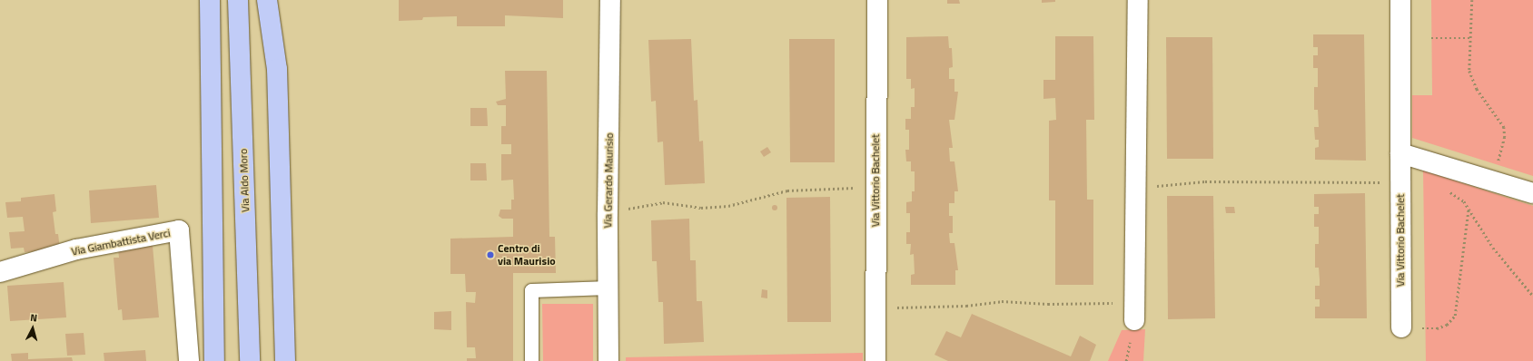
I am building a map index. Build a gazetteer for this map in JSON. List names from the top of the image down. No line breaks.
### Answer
{"streets":{"main road":["Via Aldo Moro"],"street":["Via Gerardo Maurisio","Via Vittorio Bachelet","Via Giambattista Verci"]},"places":["Centro di via Maurisio"],"north":"top"}
